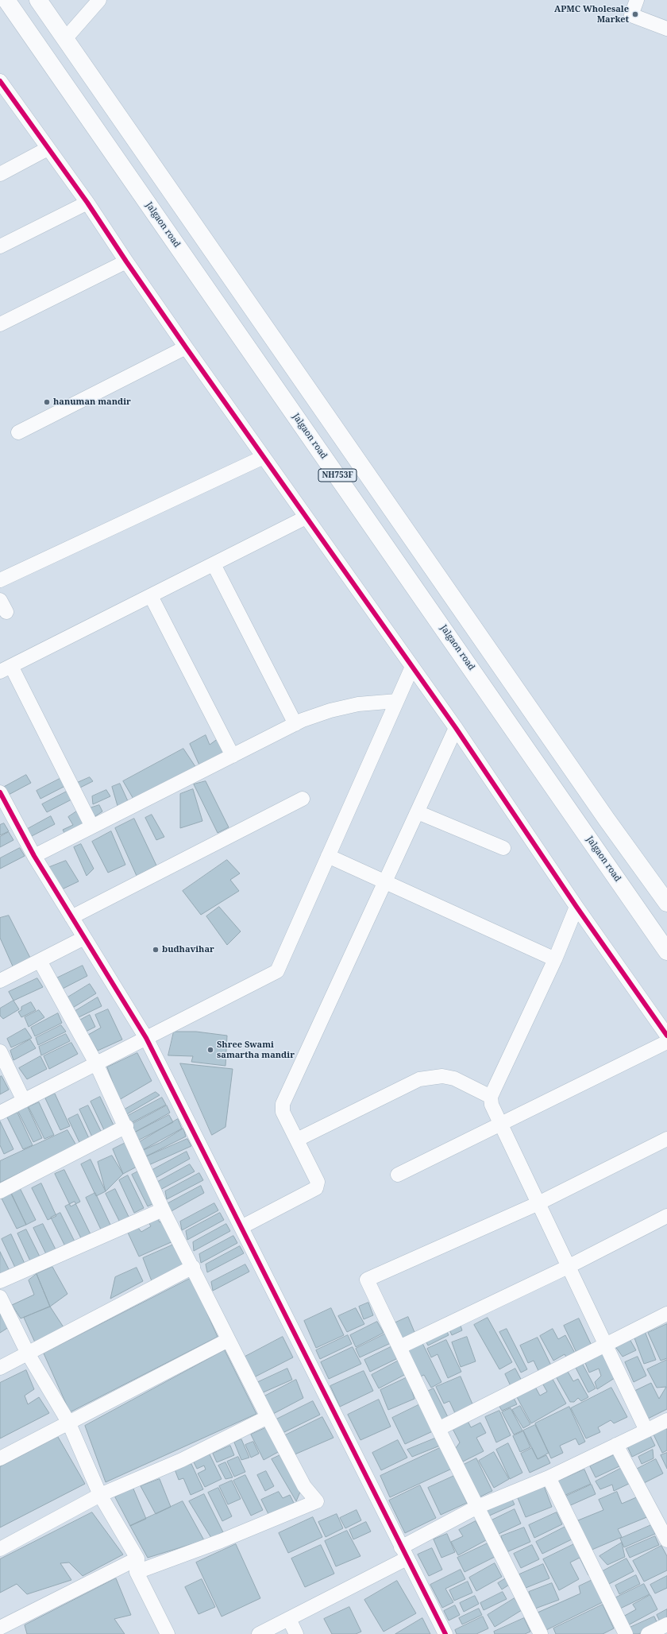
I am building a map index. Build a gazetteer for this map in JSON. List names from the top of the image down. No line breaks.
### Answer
{"streets":{"highway":["Jalgaon road","NH753F"]},"places":["APMC Wholesale Market","hanuman mandir","budhavihar","Shree Swami samartha mandir"]}
